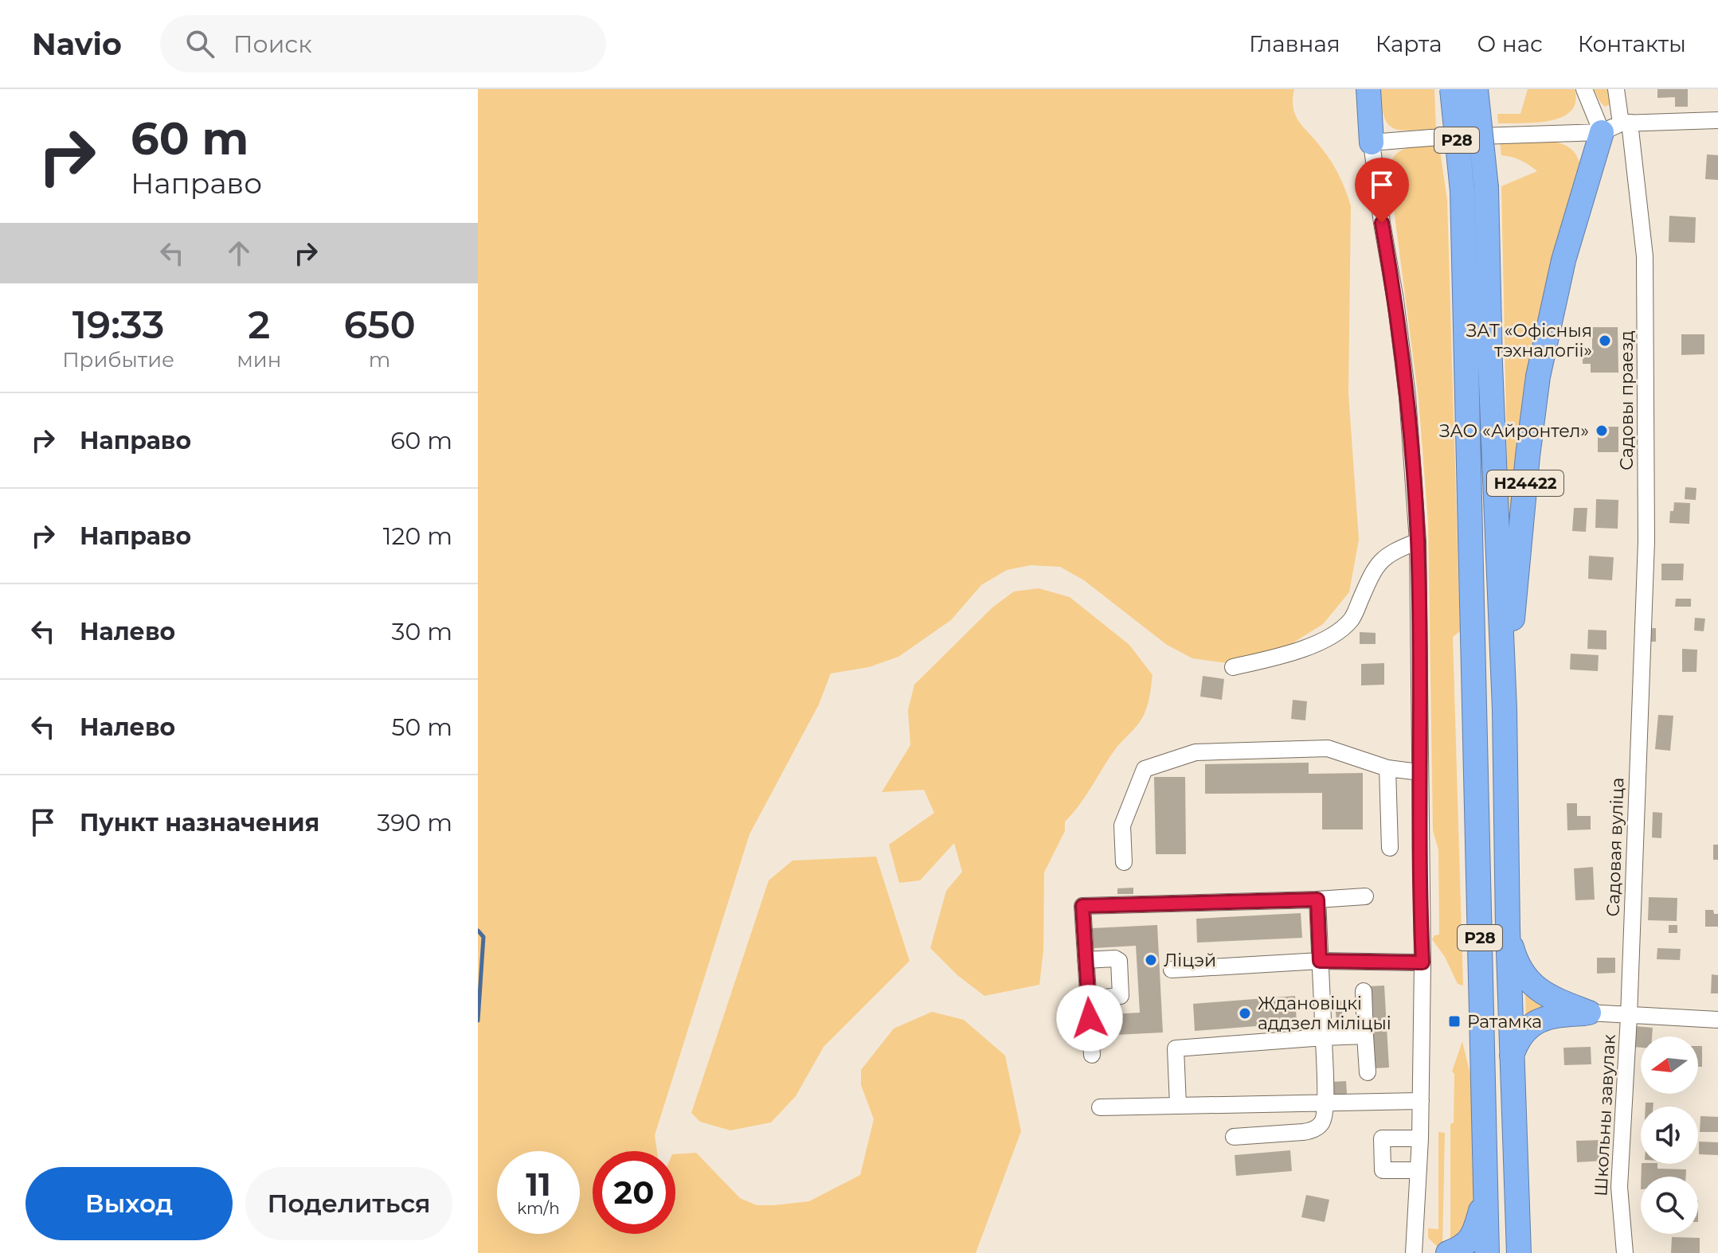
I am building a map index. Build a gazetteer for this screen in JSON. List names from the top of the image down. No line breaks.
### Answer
{"streets":{"highway":["Р28","Н24422"],"street":["Садовы праезд","Садовая вуліца","Школьны завулак"]},"crossings":[["Р28","Н24422"],["Садовы праезд","Н24422"],["Садовы праезд","Садовая вуліца"],["Садовая вуліца","Школьны завулак"]],"places":{"other":["ЗАТ «Офісныя тэхналогіі»","ЗАО «Айронтел»","Ліцэй","Ждановіцкі аддзел міліцыі"],"transit":["Ратамка"]},"north":"left","page":{"header":"Navio","search":"Поиск","nav":["Главная","Карта","О нас","Контакты"],"turn":["60 m","Направо"],"eta":["19:33","Прибытие","2","мин","650","m"],"list":[{"name":"Направо","value":"60 m"},{"name":"Направо","value":"120 m"},{"name":"Налево","value":"30 m"},{"name":"Налево","value":"50 m"},{"name":"Пункт назначения","value":"390 m"}],"speed":"11 km/h","limit":"20","buttons":["Выход","Поделиться"]}}
